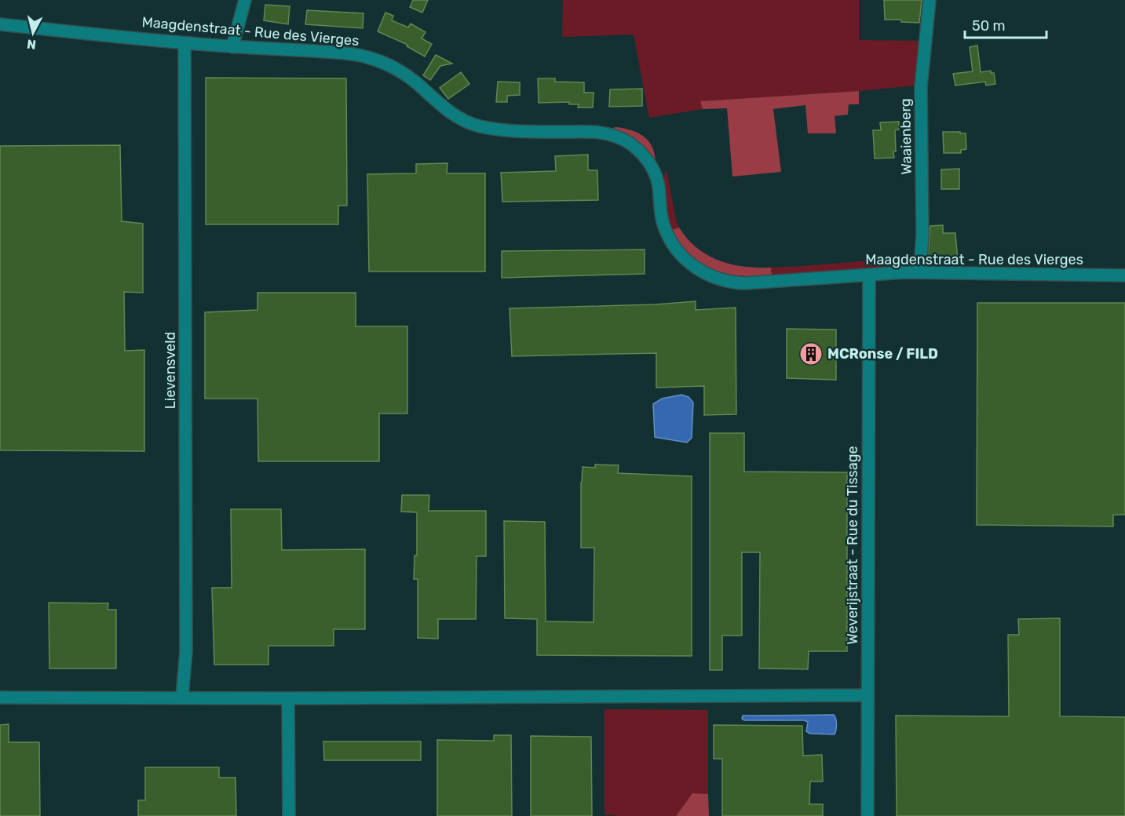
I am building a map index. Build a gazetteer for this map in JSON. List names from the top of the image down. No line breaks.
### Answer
{"streets":{"street":["Maagdenstraat - Rue des Vierges","Waaienberg","Lievensveld","Weverijstraat - Rue du Tissage"]},"crossings":[["Maagdenstraat - Rue des Vierges","Waaienberg"],["Maagdenstraat - Rue des Vierges","Lievensveld"],["Maagdenstraat - Rue des Vierges","Weverijstraat - Rue du Tissage"]],"places":{"building":["MCRonse / FILD"]},"scale_bar":"50 m","north":"bottom"}
